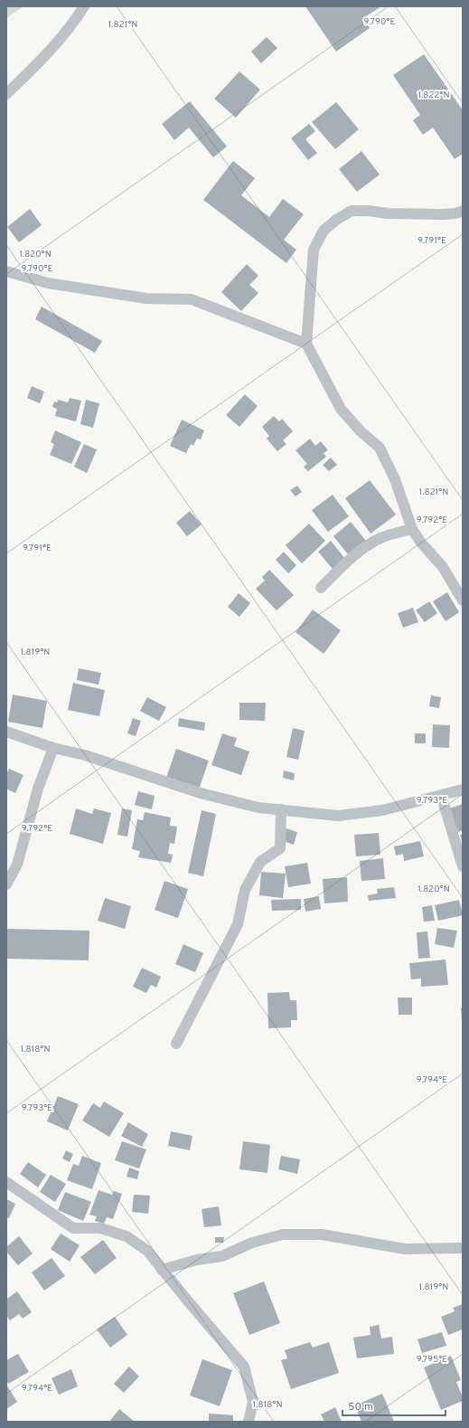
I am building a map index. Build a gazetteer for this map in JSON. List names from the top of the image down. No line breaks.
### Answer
{"scale_bar":"50 m","coordinates":["9.790°E","1.821°N","1.822°N","9.791°E","1.820°N","9.792°E","1.819°N","9.793°E","1.818°N","9.794°E","9.795°E"]}
